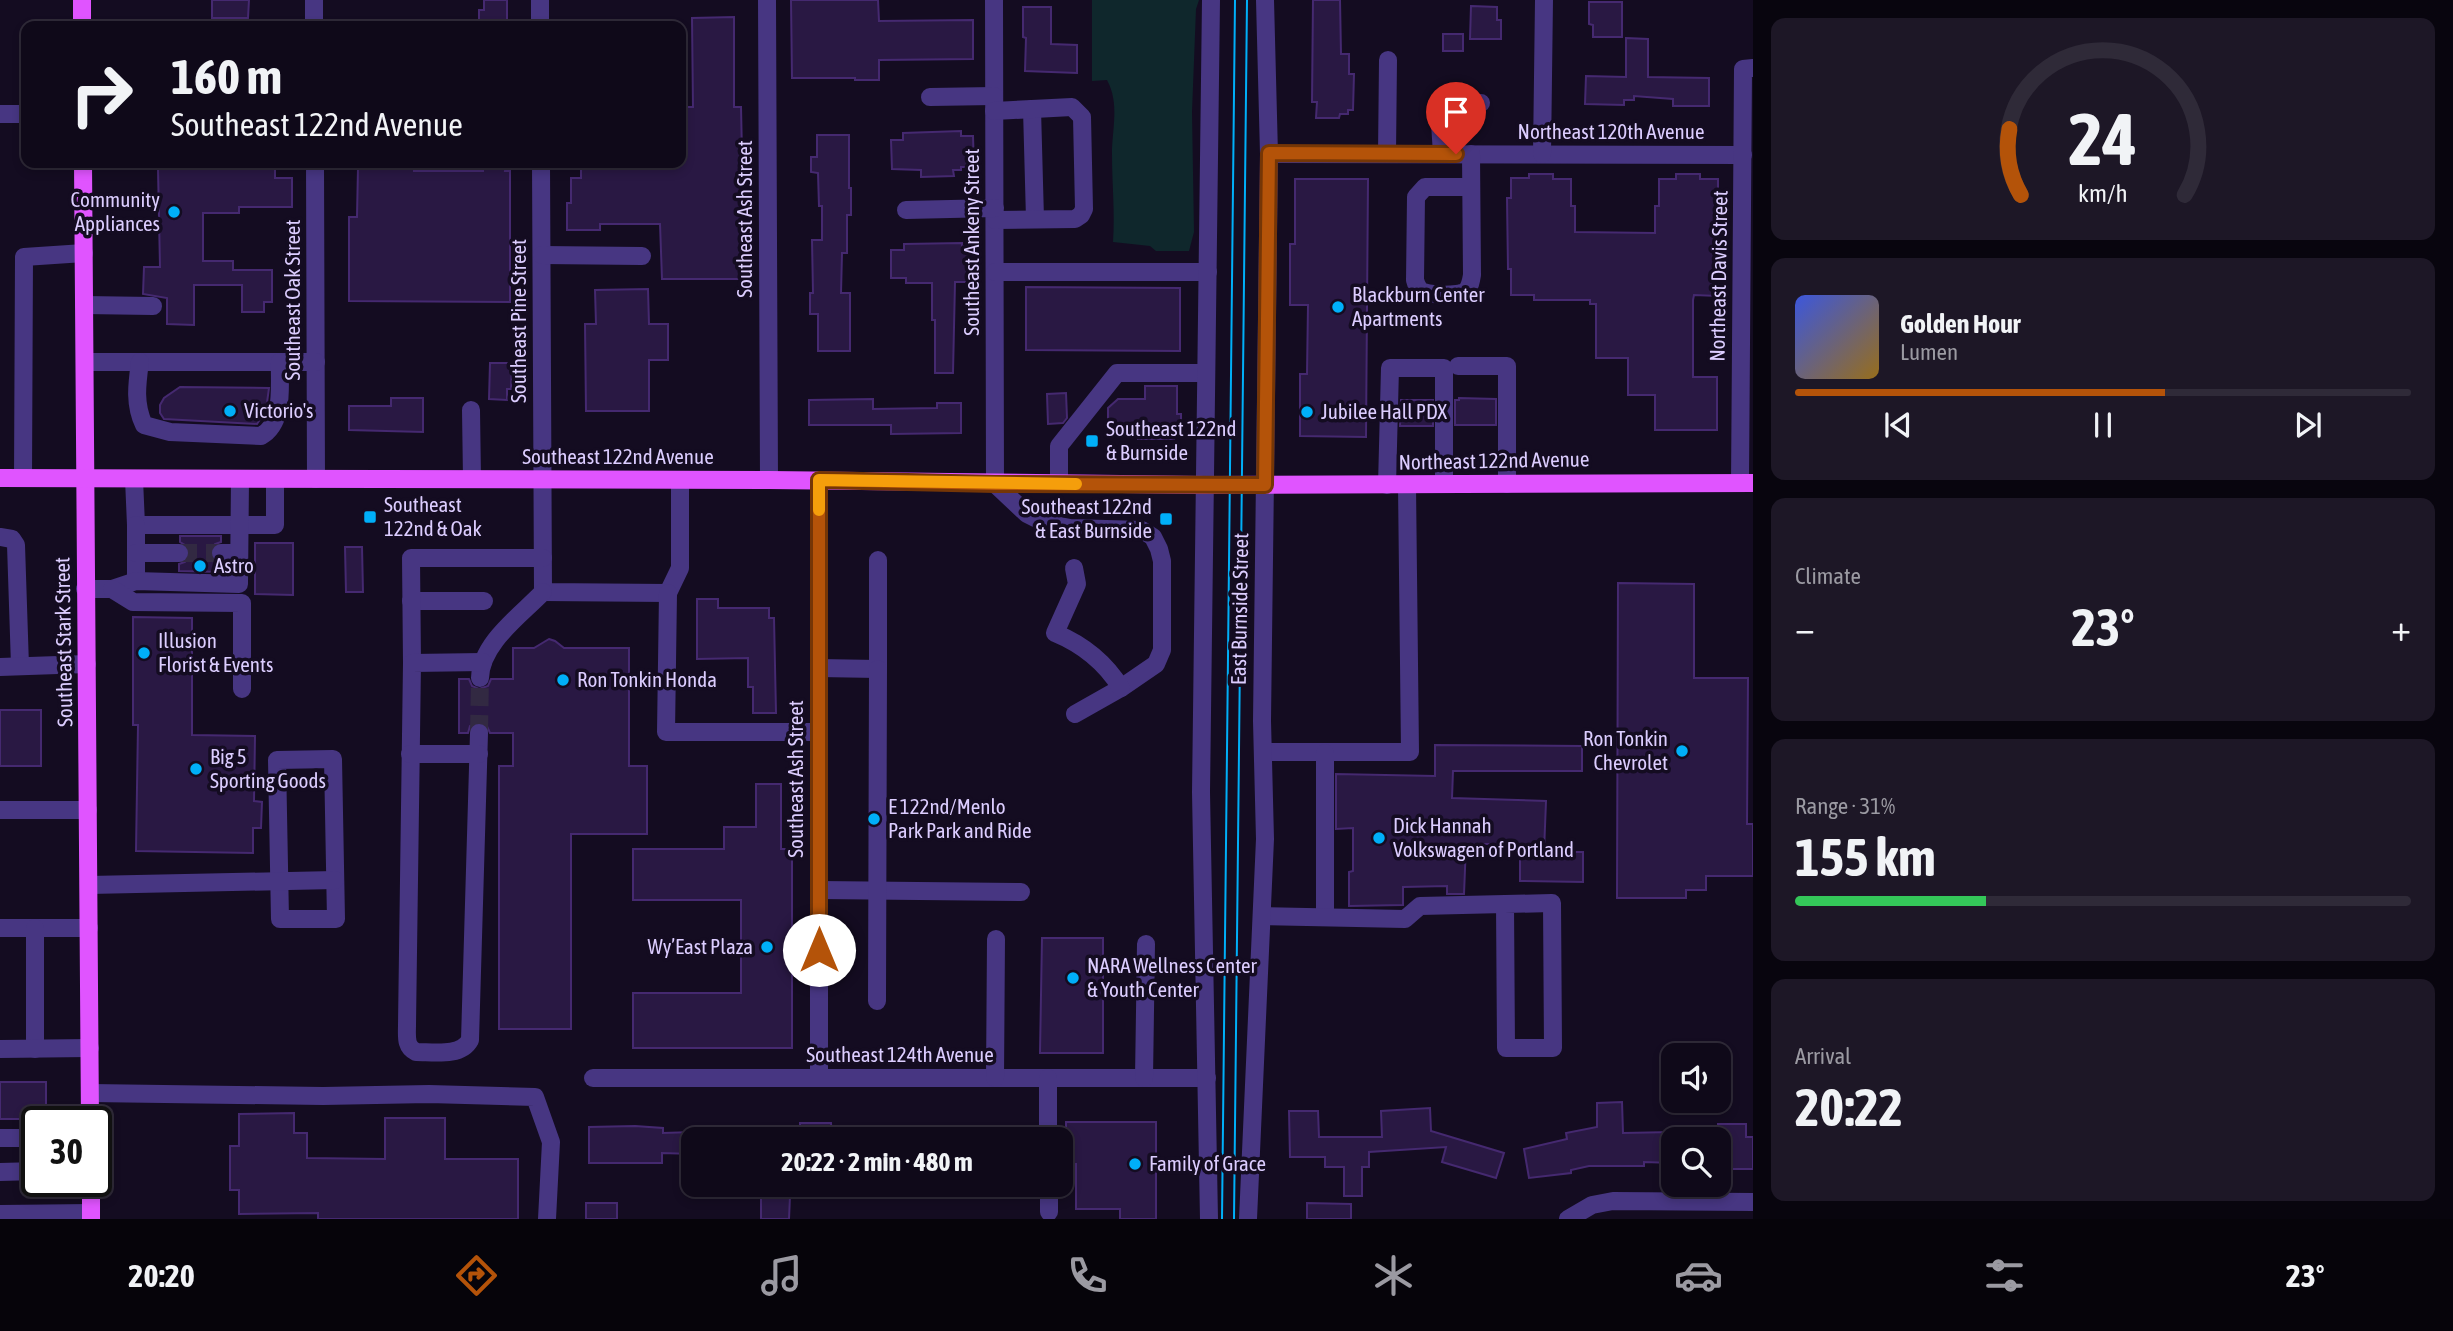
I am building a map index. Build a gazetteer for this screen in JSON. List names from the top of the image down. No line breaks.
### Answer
{"streets":{"main road":["Southeast 122nd Avenue","Northeast 122nd Avenue","Southeast Stark Street"],"street":["Northeast 120th Avenue","Southeast Ash Street","Southeast Ankeny Street","Northeast Davis Street","Southeast Oak Street","Southeast Pine Street","East Burnside Street","Southeast 124th Avenue"]},"crossings":[["Northeast 120th Avenue","Northeast Davis Street"],["Northeast 120th Avenue","East Burnside Street"],["Southeast Ash Street","Southeast 122nd Avenue"],["Southeast Ash Street","Southeast 124th Avenue"],["Southeast Ankeny Street","Southeast 122nd Avenue"],["Northeast Davis Street","Northeast 122nd Avenue"],["Southeast Oak Street","Southeast 122nd Avenue"],["Southeast Pine Street","Southeast 122nd Avenue"],["Southeast 122nd Avenue","Northeast 122nd Avenue"],["Southeast 122nd Avenue","East Burnside Street"],["Southeast 122nd Avenue","Southeast Stark Street"],["Northeast 122nd Avenue","East Burnside Street"],["East Burnside Street","Southeast 124th Avenue"]],"places":{"other":["Community Appliances","Blackburn Center Apartments","Victorio's","Jubilee Hall PDX","Astro","Illusion Florist & Events","Ron Tonkin Honda","Ron Tonkin Chevrolet","Big 5 Sporting Goods","E 122nd/Menlo Park Park and Ride","Dick Hannah Volkswagen of Portland","Wy’East Plaza","NARA Wellness Center & Youth Center","Family of Grace"],"transit":["Southeast 122nd & Burnside","Southeast 122nd & Oak","Southeast 122nd & East Burnside"]},"page":{"turn":["160 m","Southeast 122nd Avenue"],"song":["Golden Hour","Lumen"],"tile":["Climate",["Range · 31%","155 km"],["Arrival","20:22"]],"heat":["−","23°","+"],"limit":"30","trip":"20:22 · 2 min · 480 m","tabs":["20:20","23°"],"gauge":["24","km/h"]}}
